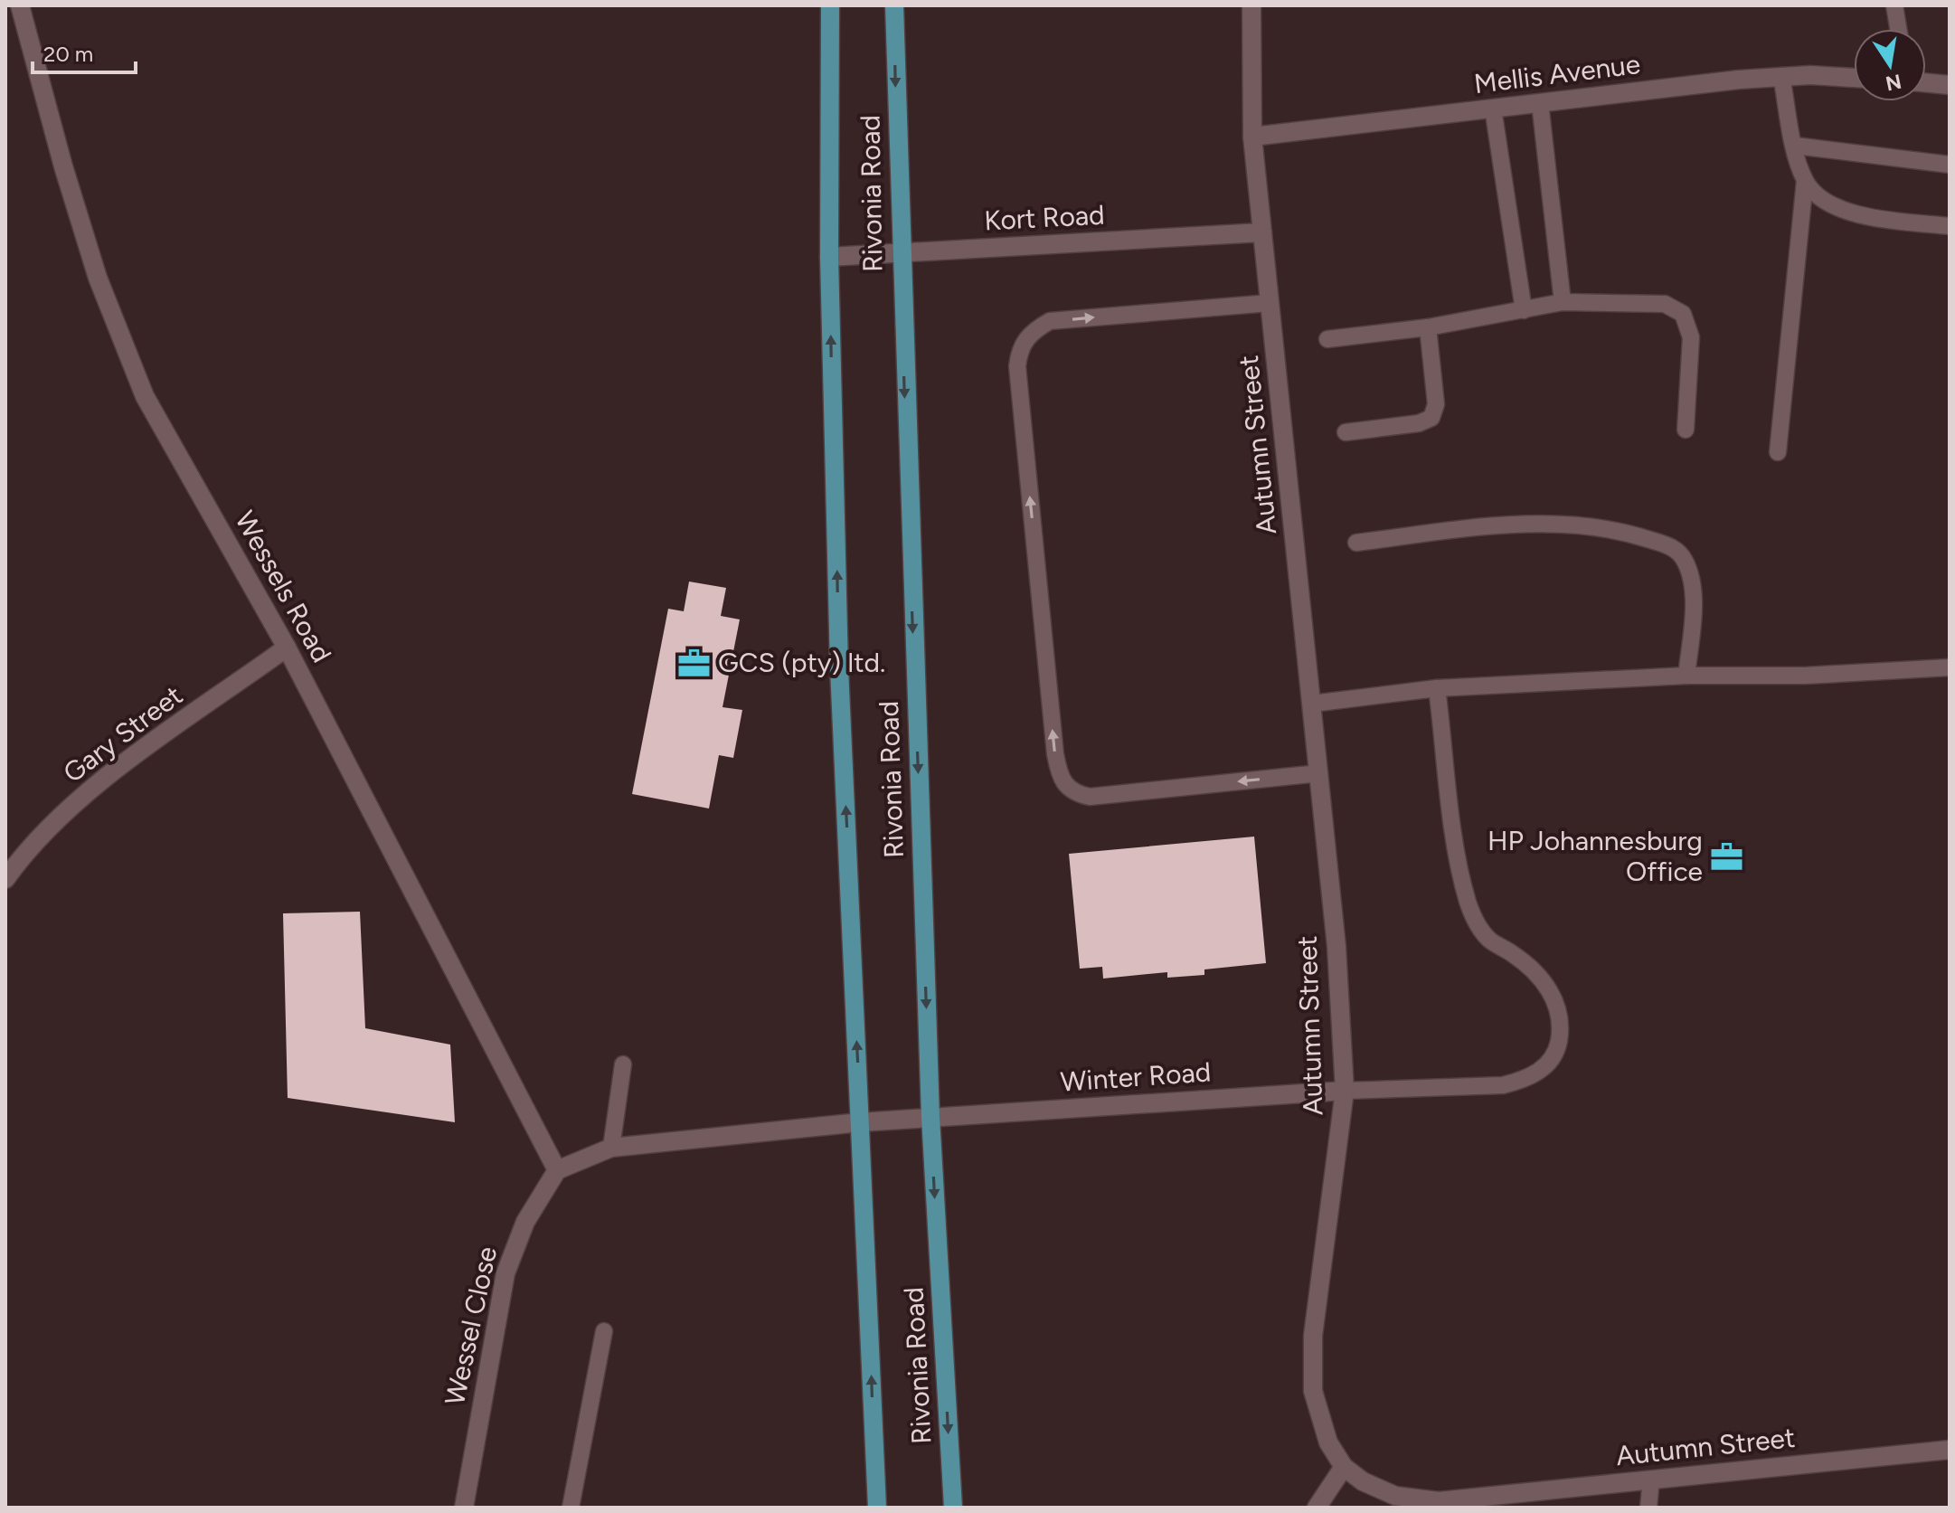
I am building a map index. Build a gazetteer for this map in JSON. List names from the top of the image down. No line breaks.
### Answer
{"streets":{"main road":["Rivonia Road"],"street":["Mellis Avenue","Kort Road","Autumn Street","Wessels Road","Gary Street","Winter Road","Wessel Close"]},"crossings":[["Mellis Avenue","Autumn Street"],["Rivonia Road","Kort Road"],["Rivonia Road","Winter Road"],["Kort Road","Autumn Street"],["Autumn Street","Winter Road"],["Wessels Road","Gary Street"],["Wessels Road","Wessel Close"]],"places":{"office":["GCS (pty) ltd.","HP Johannesburg Office"]},"scale_bar":"20 m","north":"bottom"}
